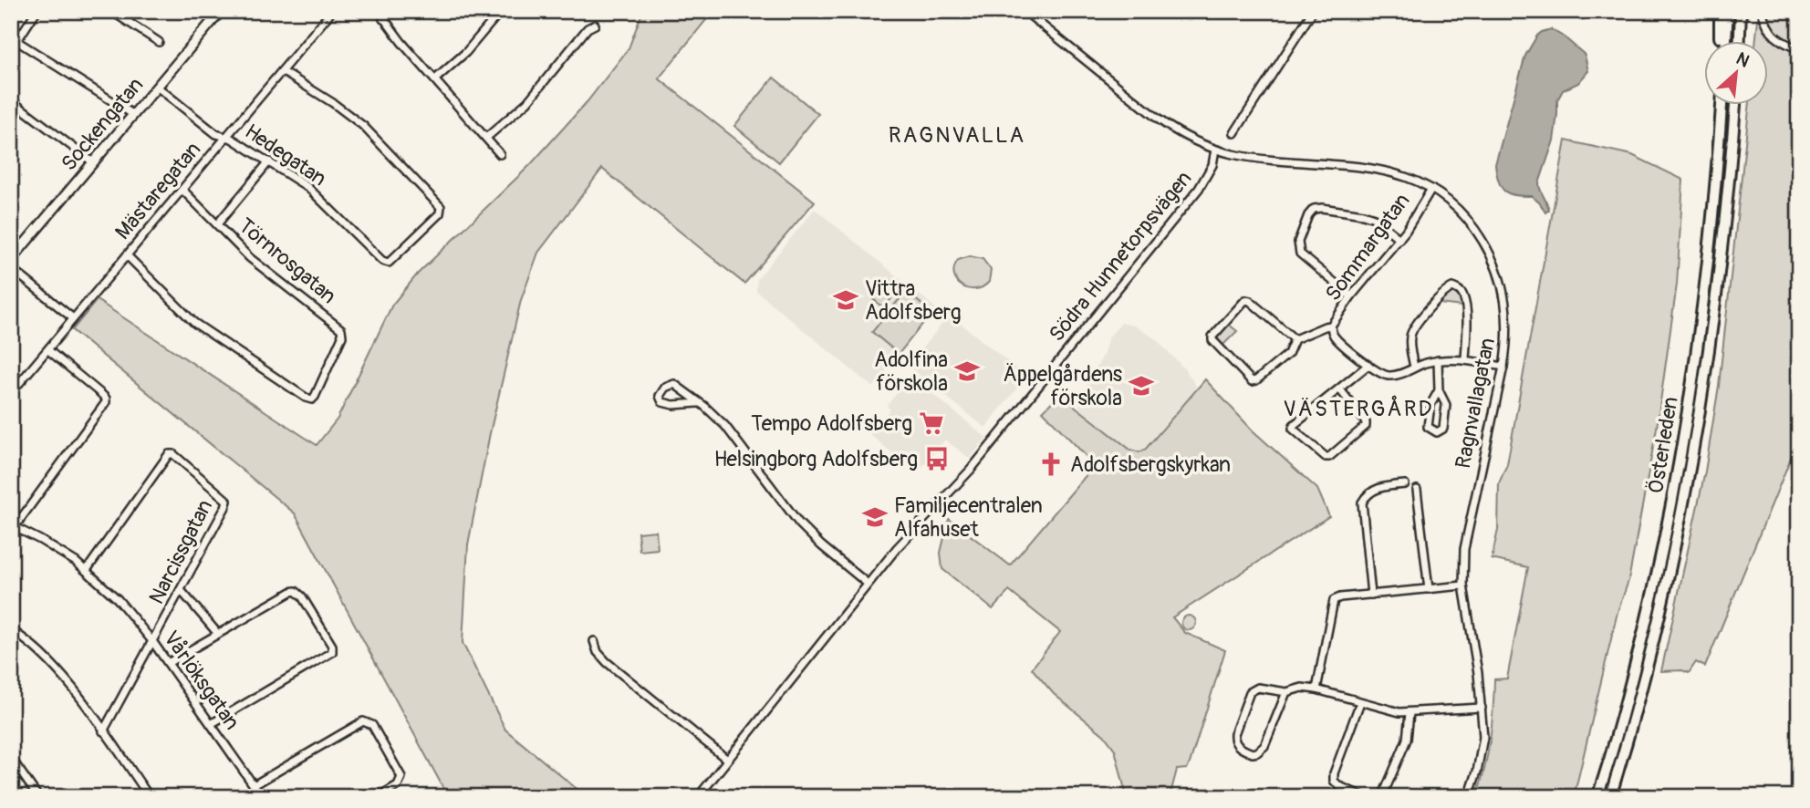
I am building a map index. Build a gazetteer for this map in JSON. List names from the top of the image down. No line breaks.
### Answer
{"streets":{"main road":["Österleden"],"street":["Sockengatan","Hedegatan","Mästaregatan","Sommargatan","Södra Hunnetorpsvägen","Törnrosgatan","Ragnvallagatan","Narcissgatan","Vårlöksgatan"]},"crossings":[["Sockengatan","Hedegatan"],["Hedegatan","Mästaregatan"],["Mästaregatan","Törnrosgatan"],["Sommargatan","Ragnvallagatan"],["Södra Hunnetorpsvägen","Ragnvallagatan"],["Narcissgatan","Vårlöksgatan"]],"districts":["RAGNVALLA","VÄSTERGÅRD"],"places":{"school or university":["Vittra Adolfsberg","Adolfina förskola","Äppelgårdens förskola","Familjecentralen Alfahuset"],"supermarket":["Tempo Adolfsberg"],"bus stop":["Helsingborg Adolfsberg"],"church":["Adolfsbergskyrkan"]},"north":"top right"}
